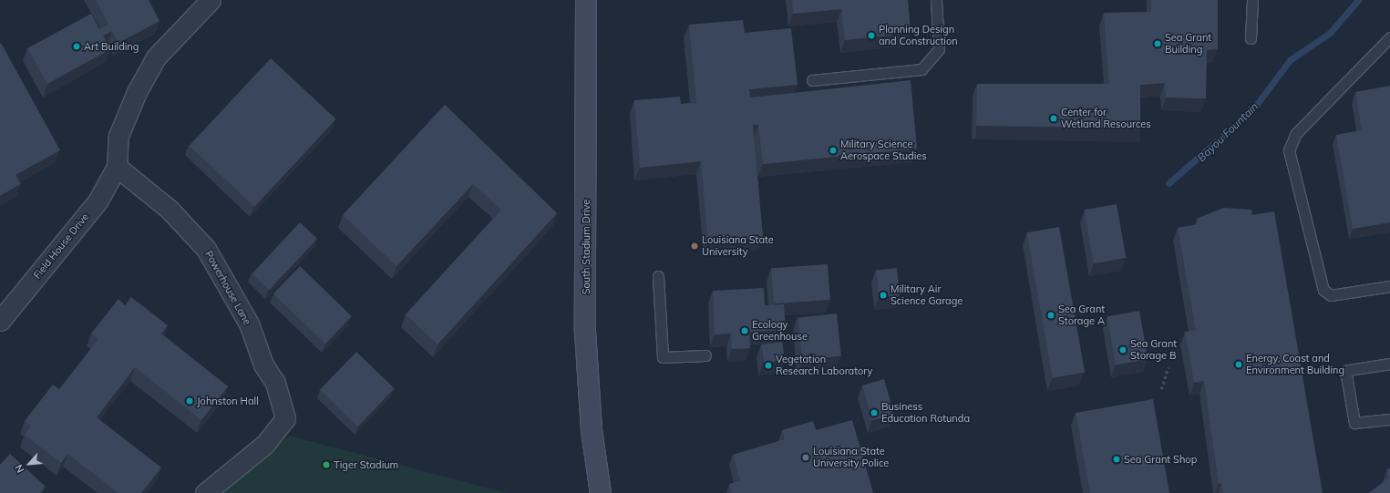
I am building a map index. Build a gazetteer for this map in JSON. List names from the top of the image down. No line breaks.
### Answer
{"streets":{"street":["Field House Drive","South Stadium Drive","Powerhouse Lane"]},"crossings":[["Field House Drive","Powerhouse Lane"]],"water":["Bayou Fountain"],"places":["Planning Design and Construction","Sea Grant Building","Art Building","Center for Wetland Resources","Military Science Aerospace Studies","Louisiana State University","Military Air Science Garage","Sea Grant Storage A","Ecology Greenhouse","Sea Grant Storage B","Energy, Coast and Environment Building","Vegetation Research Laboratory","Johnston Hall","Business Education Rotunda","Louisiana State University Police","Sea Grant Shop","Tiger Stadium"],"north":"bottom left"}
